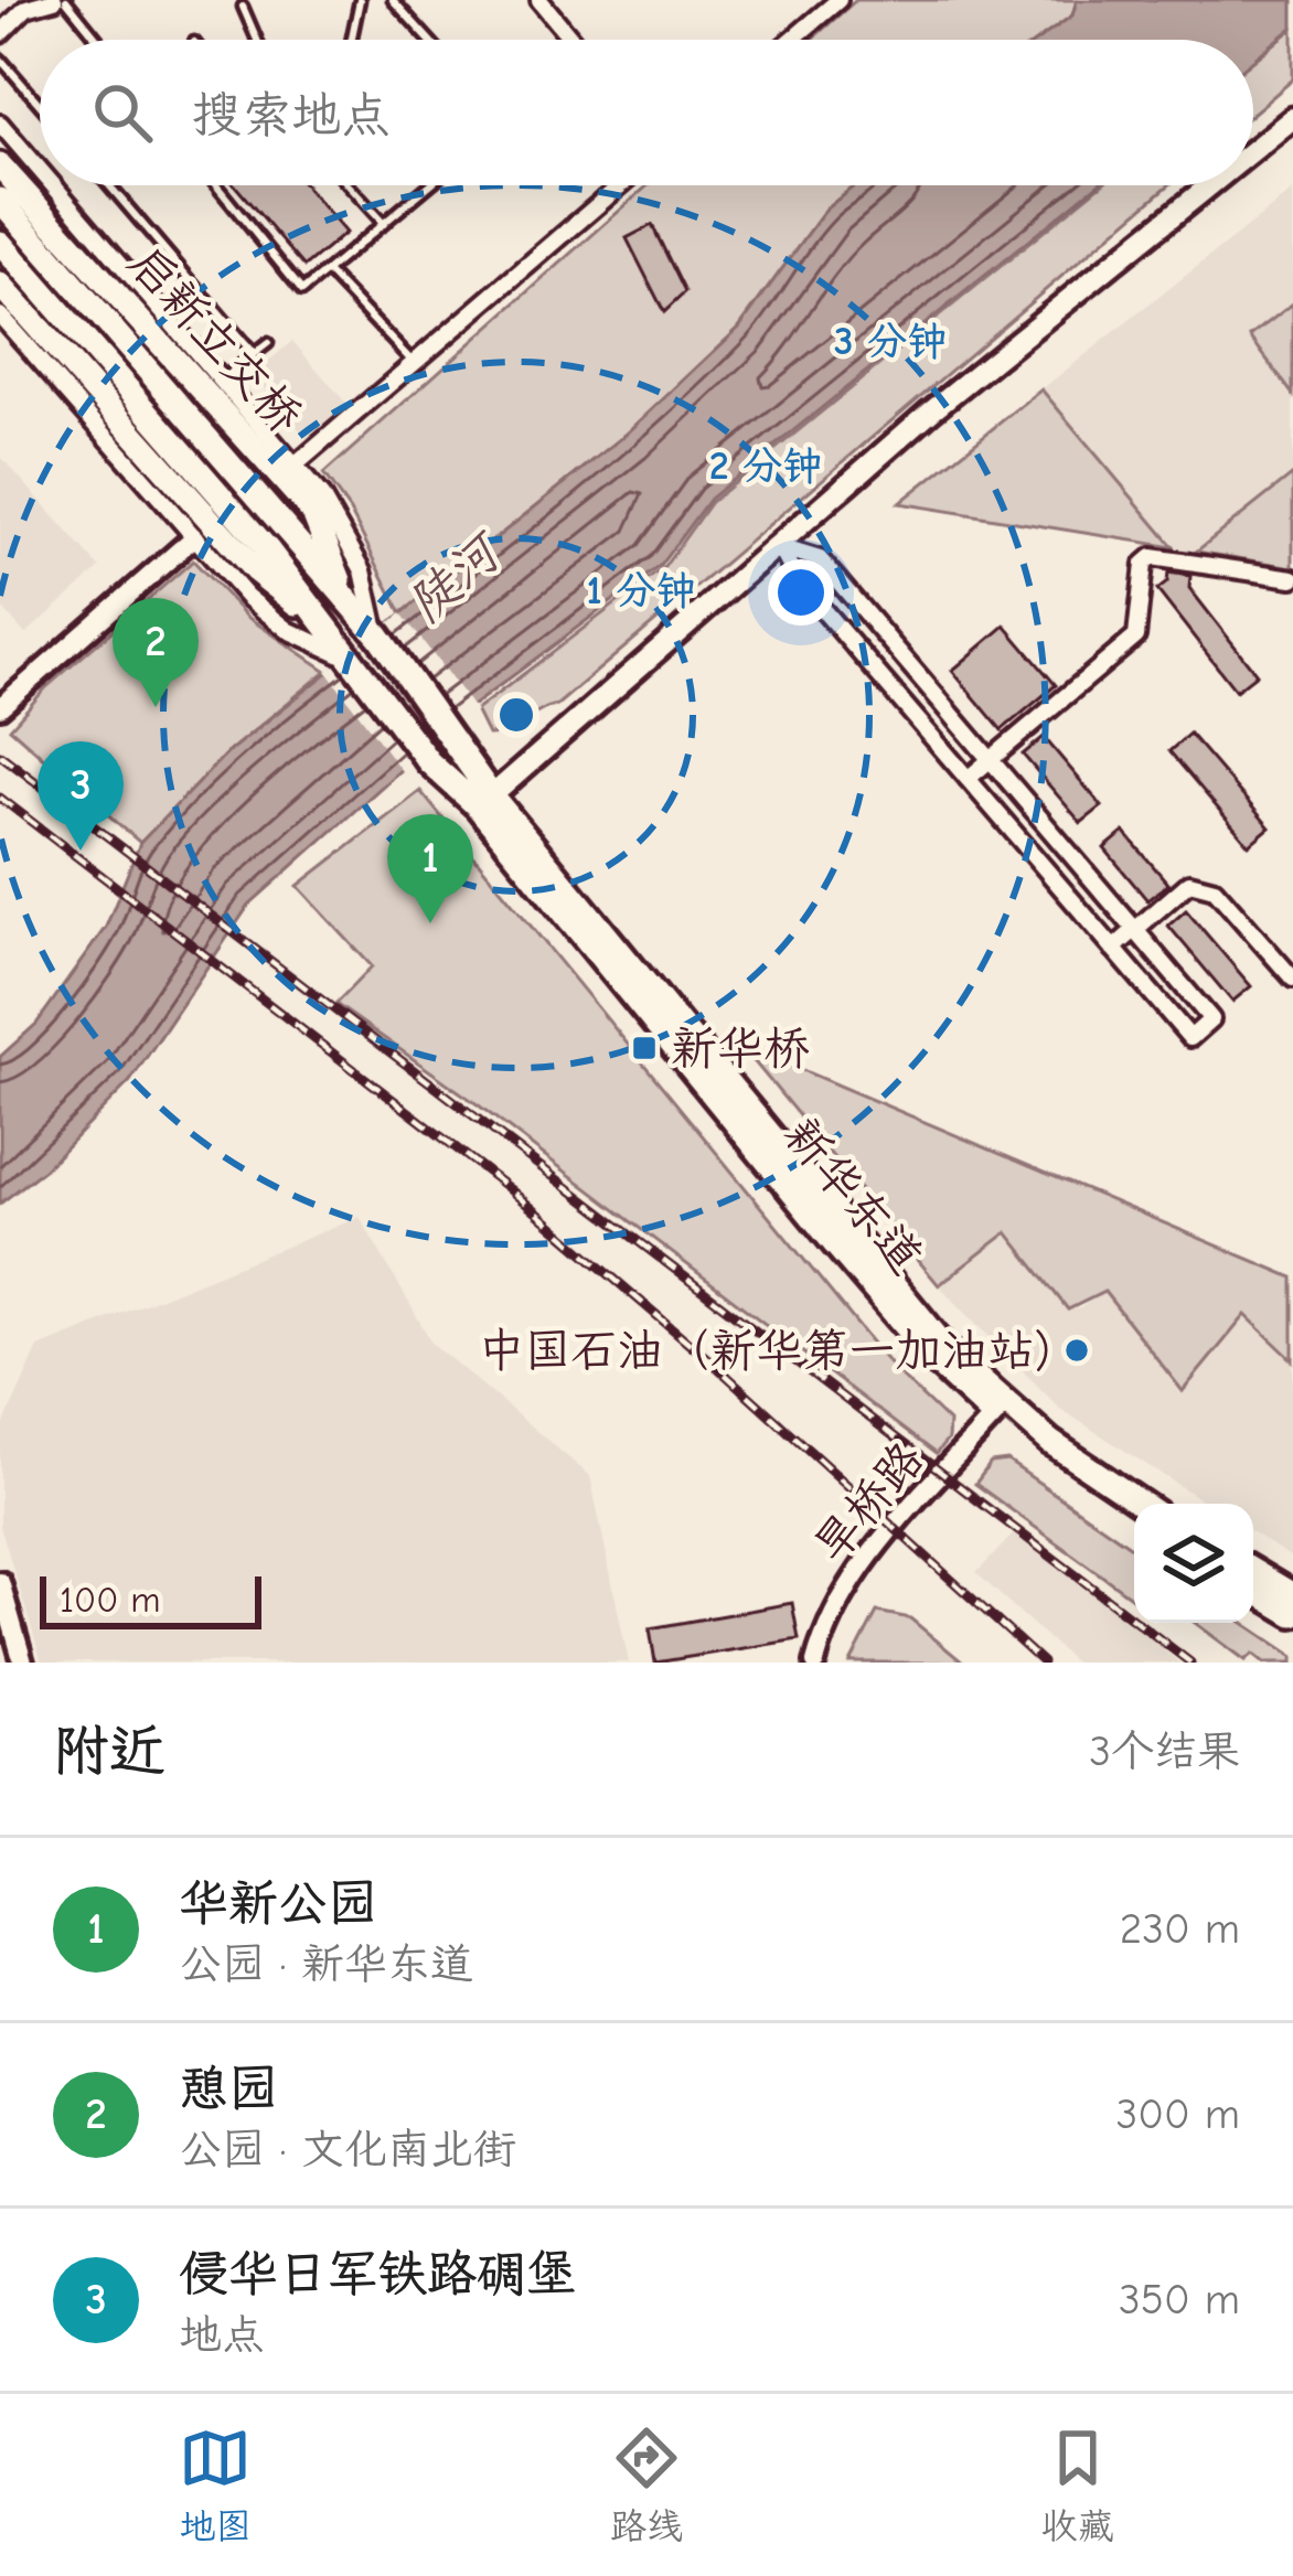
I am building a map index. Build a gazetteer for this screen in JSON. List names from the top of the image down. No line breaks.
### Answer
{"streets":{"main road":["启新立交桥","新华东道"],"street":["旱桥路"]},"crossings":[["新华东道","旱桥路"]],"water":["陡河"],"places":{"transit":["新华桥"],"other":["中国石油（新华第一加油站)"]},"scale_bar":"100 m","page":{"search":"搜索地点","pins":["2","3","1"],"scale":"100 m","heading":["附近","3个结果"],"list":[{"mark":"1","name":"华新公园","note":"公园 · 新华东道","value":"230 m"},{"mark":"2","name":"憩园","note":"公园 · 文化南北街","value":"300 m"},{"mark":"3","name":"侵华日军铁路碉堡","note":"地点","value":"350 m"}],"nav":["地图","路线","收藏"]},"rings":["3 分钟","2 分钟","1 分钟"]}
